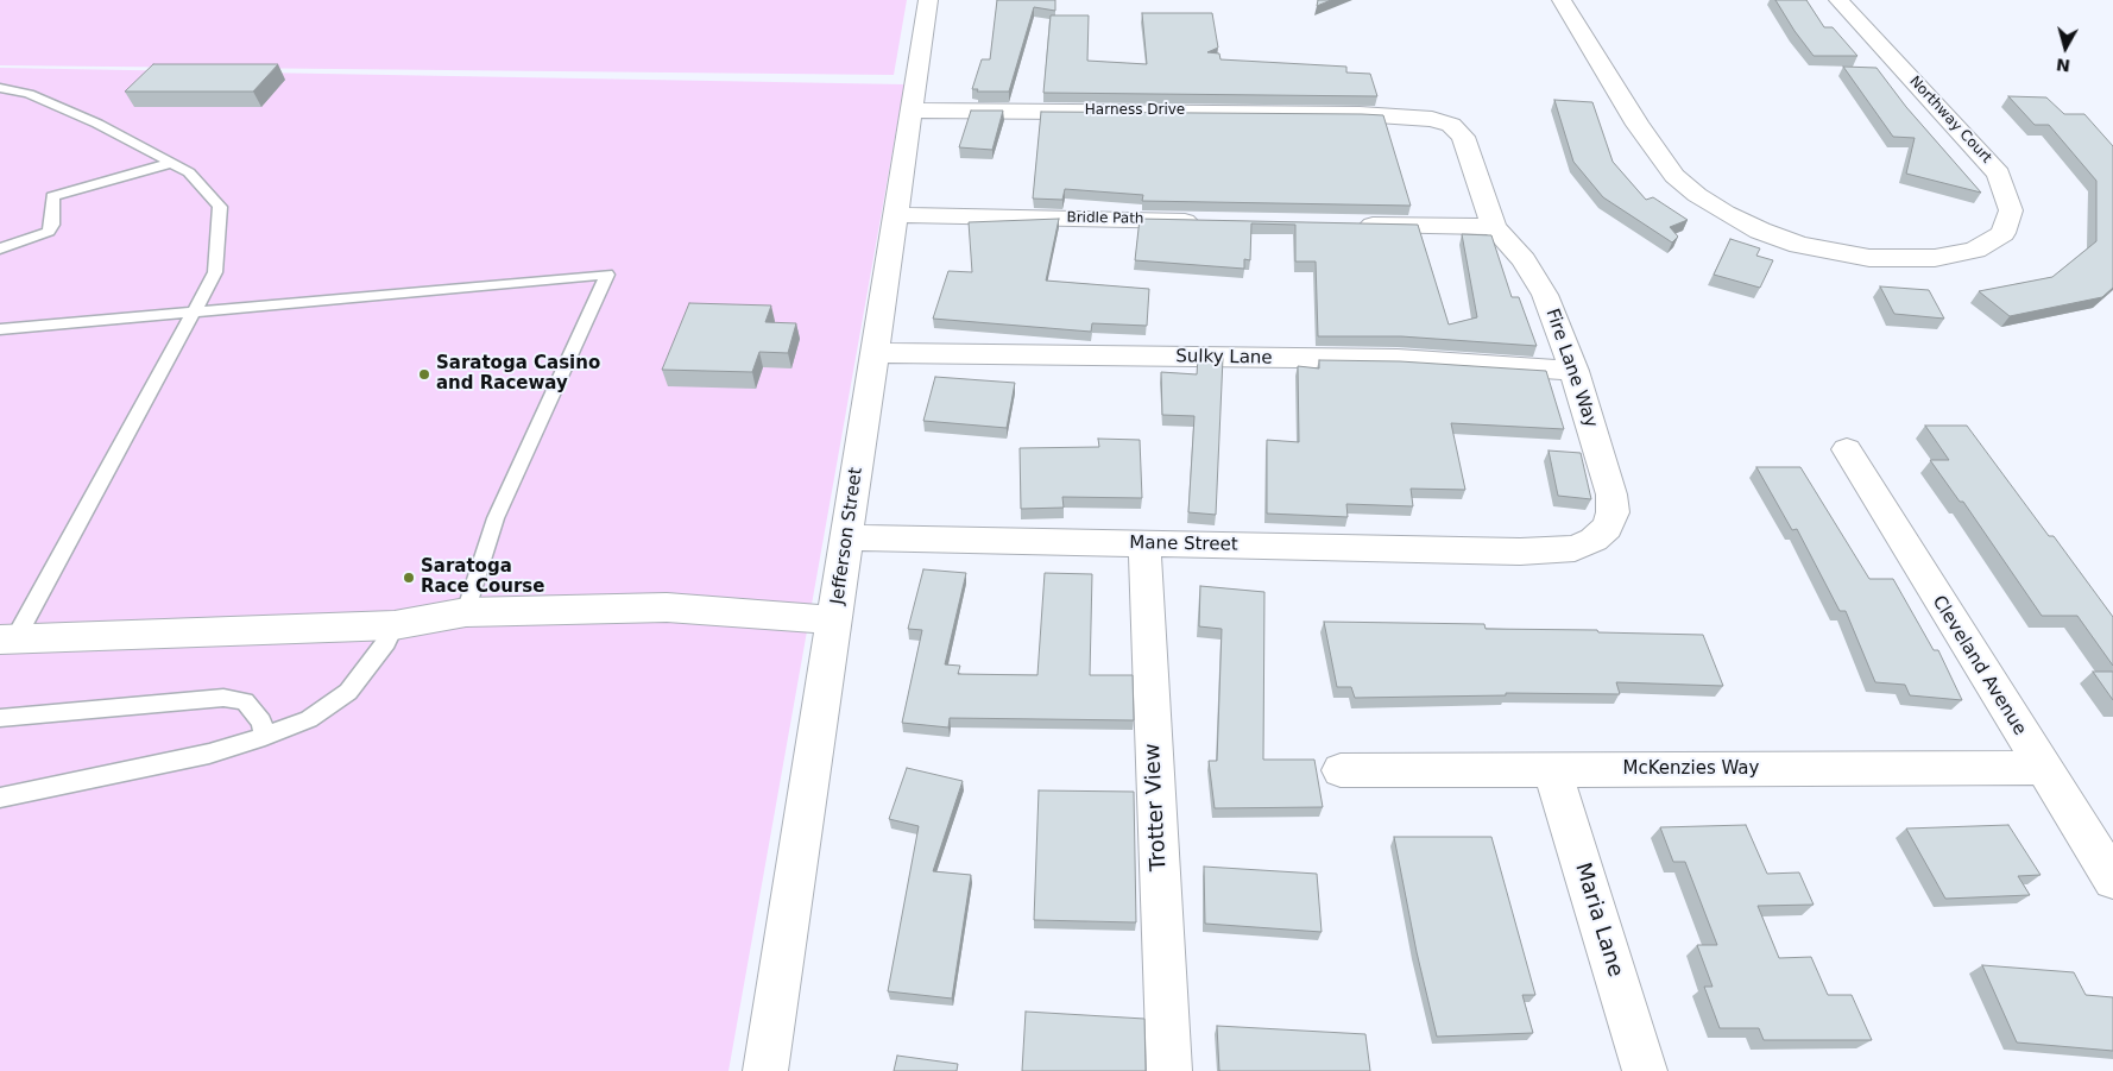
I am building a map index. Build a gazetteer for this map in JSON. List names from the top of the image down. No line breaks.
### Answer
{"streets":{"street":["Harness Drive","Northway Court","Bridle Path","Sulky Lane","Fire Lane Way","Jefferson Street","Mane Street","Cleveland Avenue","McKenzies Way","Trotter View","Maria Lane"]},"crossings":[["Harness Drive","Fire Lane Way"],["Harness Drive","Jefferson Street"],["Bridle Path","Jefferson Street"],["Sulky Lane","Fire Lane Way"],["Sulky Lane","Jefferson Street"],["Fire Lane Way","Mane Street"],["Jefferson Street","Mane Street"],["Mane Street","Trotter View"],["Cleveland Avenue","McKenzies Way"],["McKenzies Way","Maria Lane"]],"places":["Saratoga Casino and Raceway","Saratoga Race Course"],"north":"bottom"}
